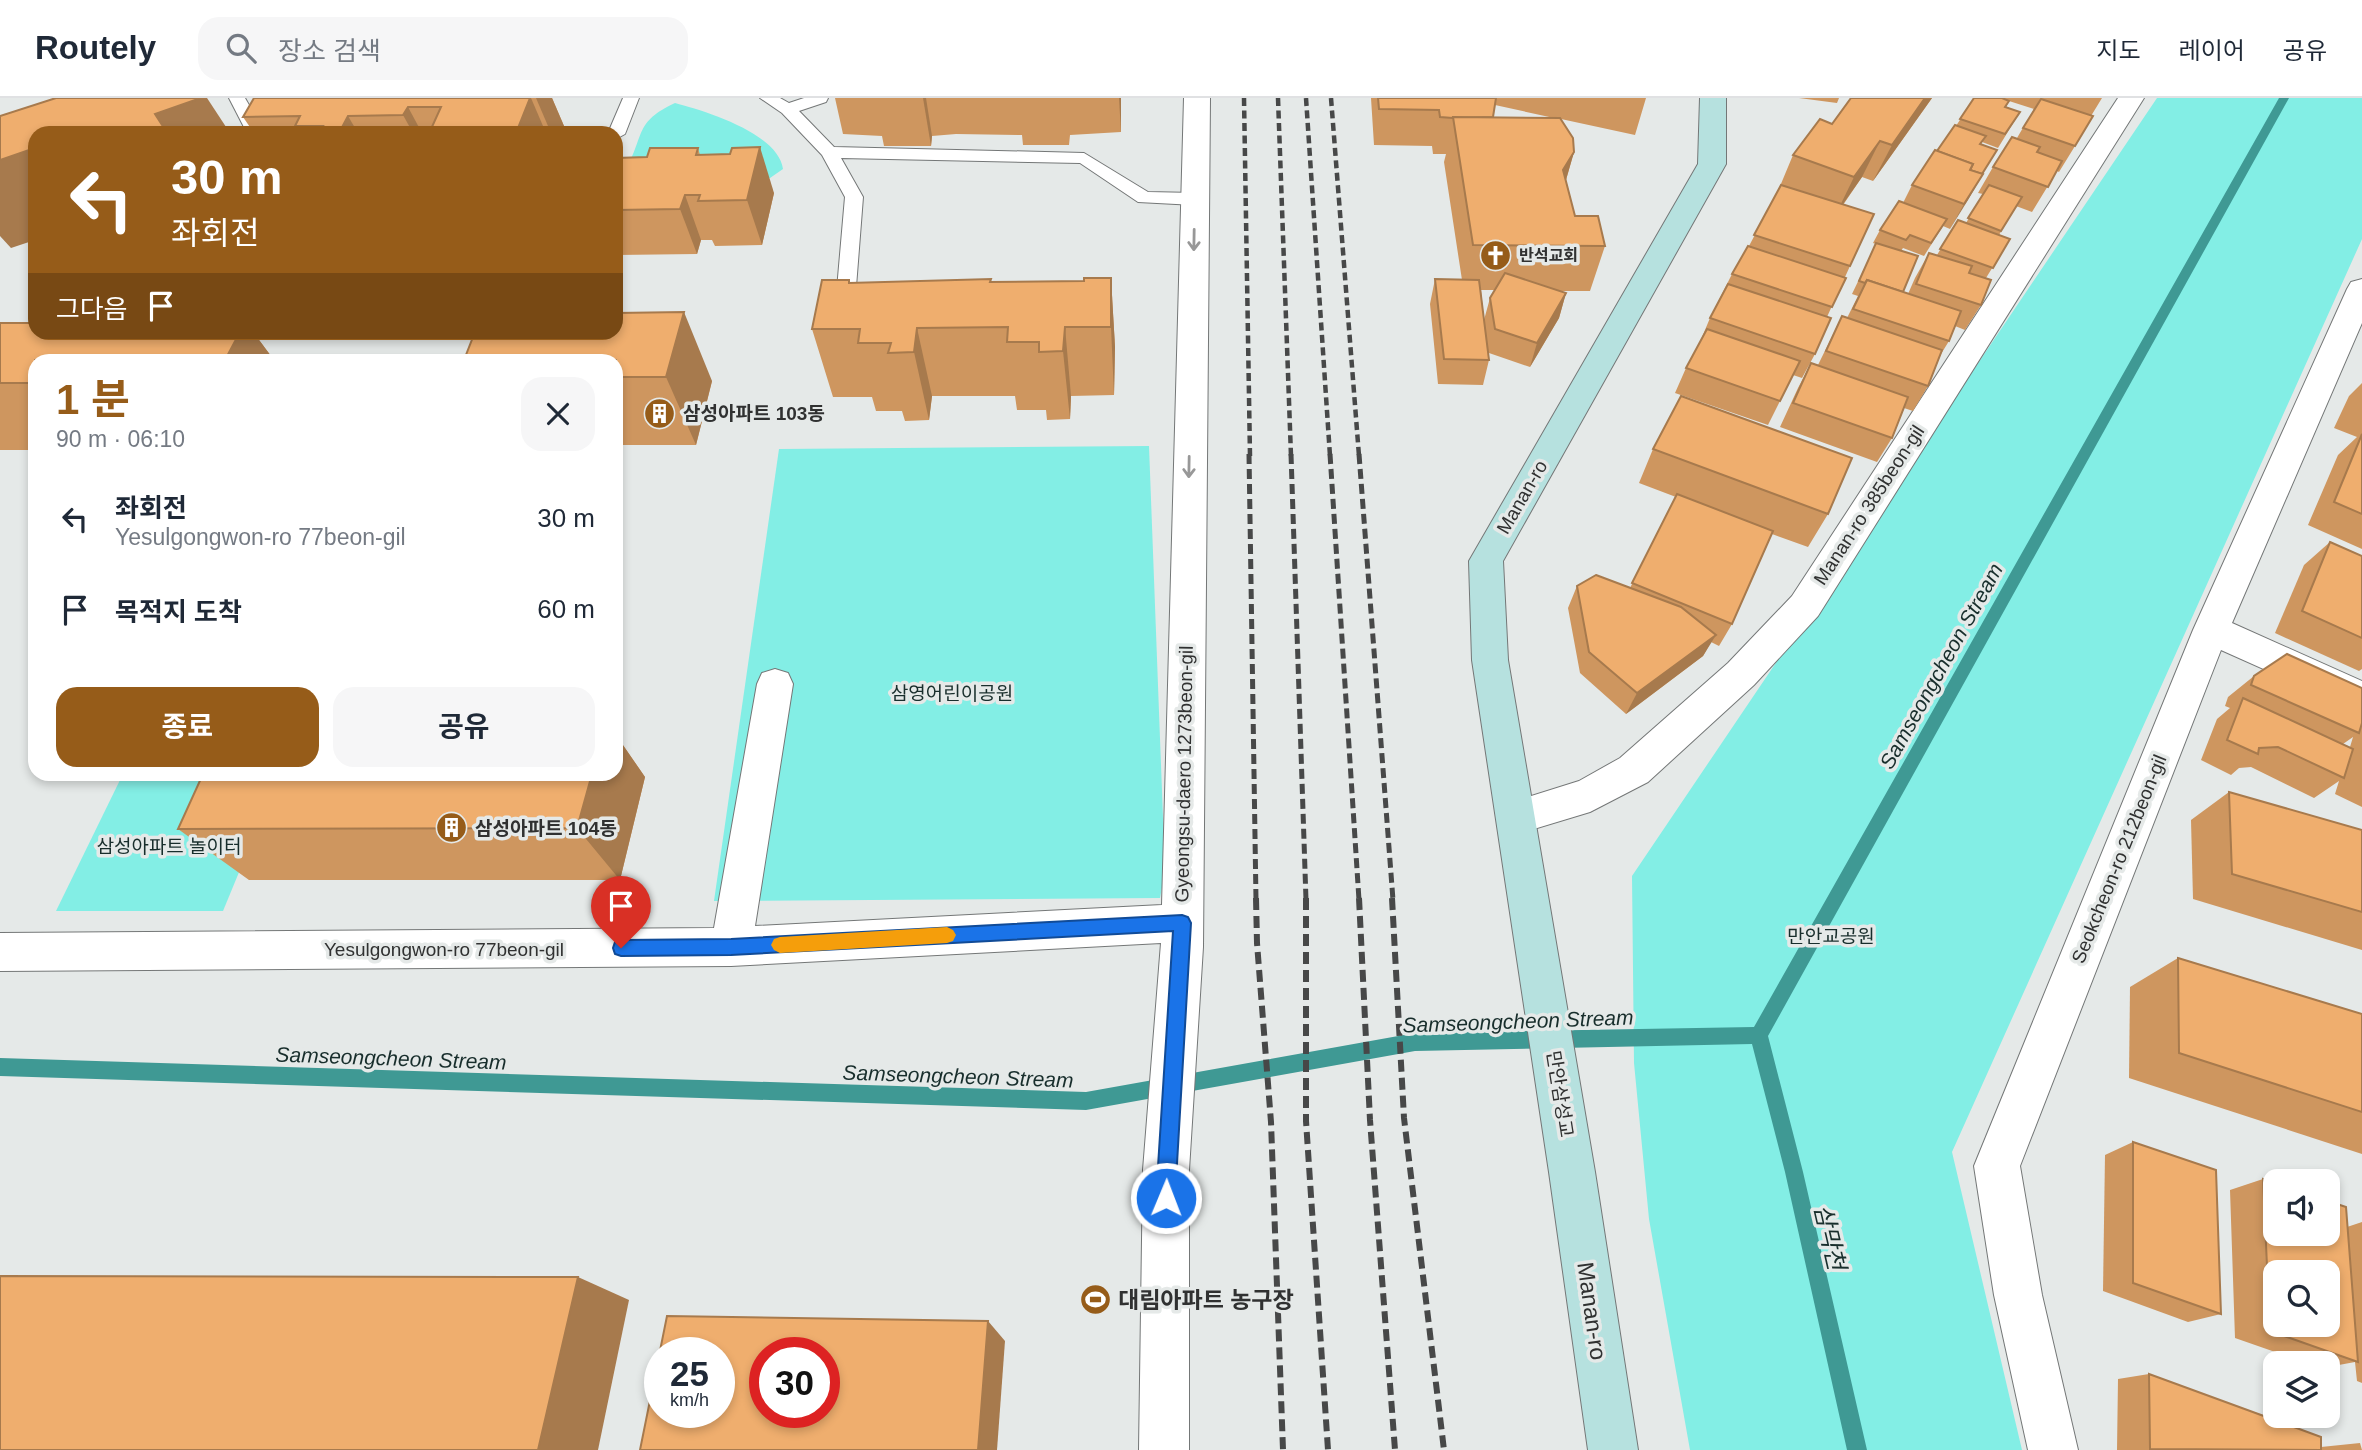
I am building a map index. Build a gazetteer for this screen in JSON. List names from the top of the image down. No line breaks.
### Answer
{"streets":{"street":["Manan-ro","Manan-ro 385beon-gil","Gyeongsu-daero 1273beon-gil","Seokcheon-ro 212beon-gil","Yesulgongwon-ro 77beon-gil","만안삼성교"]},"crossings":[["Manan-ro","Manan-ro 385beon-gil"],["Manan-ro","만안삼성교"],["Gyeongsu-daero 1273beon-gil","Yesulgongwon-ro 77beon-gil"]],"one_way":["Gyeongsu-daero 1273beon-gil"],"water":["Samseongcheon Stream","삼막천"],"parks":["삼영어린이공원","삼성아파트 놀이터","만안교공원"],"places":{"church":["반석교회"],"building":["삼성아파트 103동","삼성아파트 104동"],"sports":["대림아파트 농구장"]},"page":{"header":"Routely","search":"장소 검색","nav":["지도","레이어","공유"],"turn":["30 m","좌회전"],"then":"그다음","heading":["1 분","90 m · 06:10"],"list":[{"name":"좌회전","note":"Yesulgongwon-ro 77beon-gil","value":"30 m"},{"name":"목적지 도착","value":"60 m"}],"buttons":["종료","공유"],"speed":"25 km/h","limit":"30"}}
